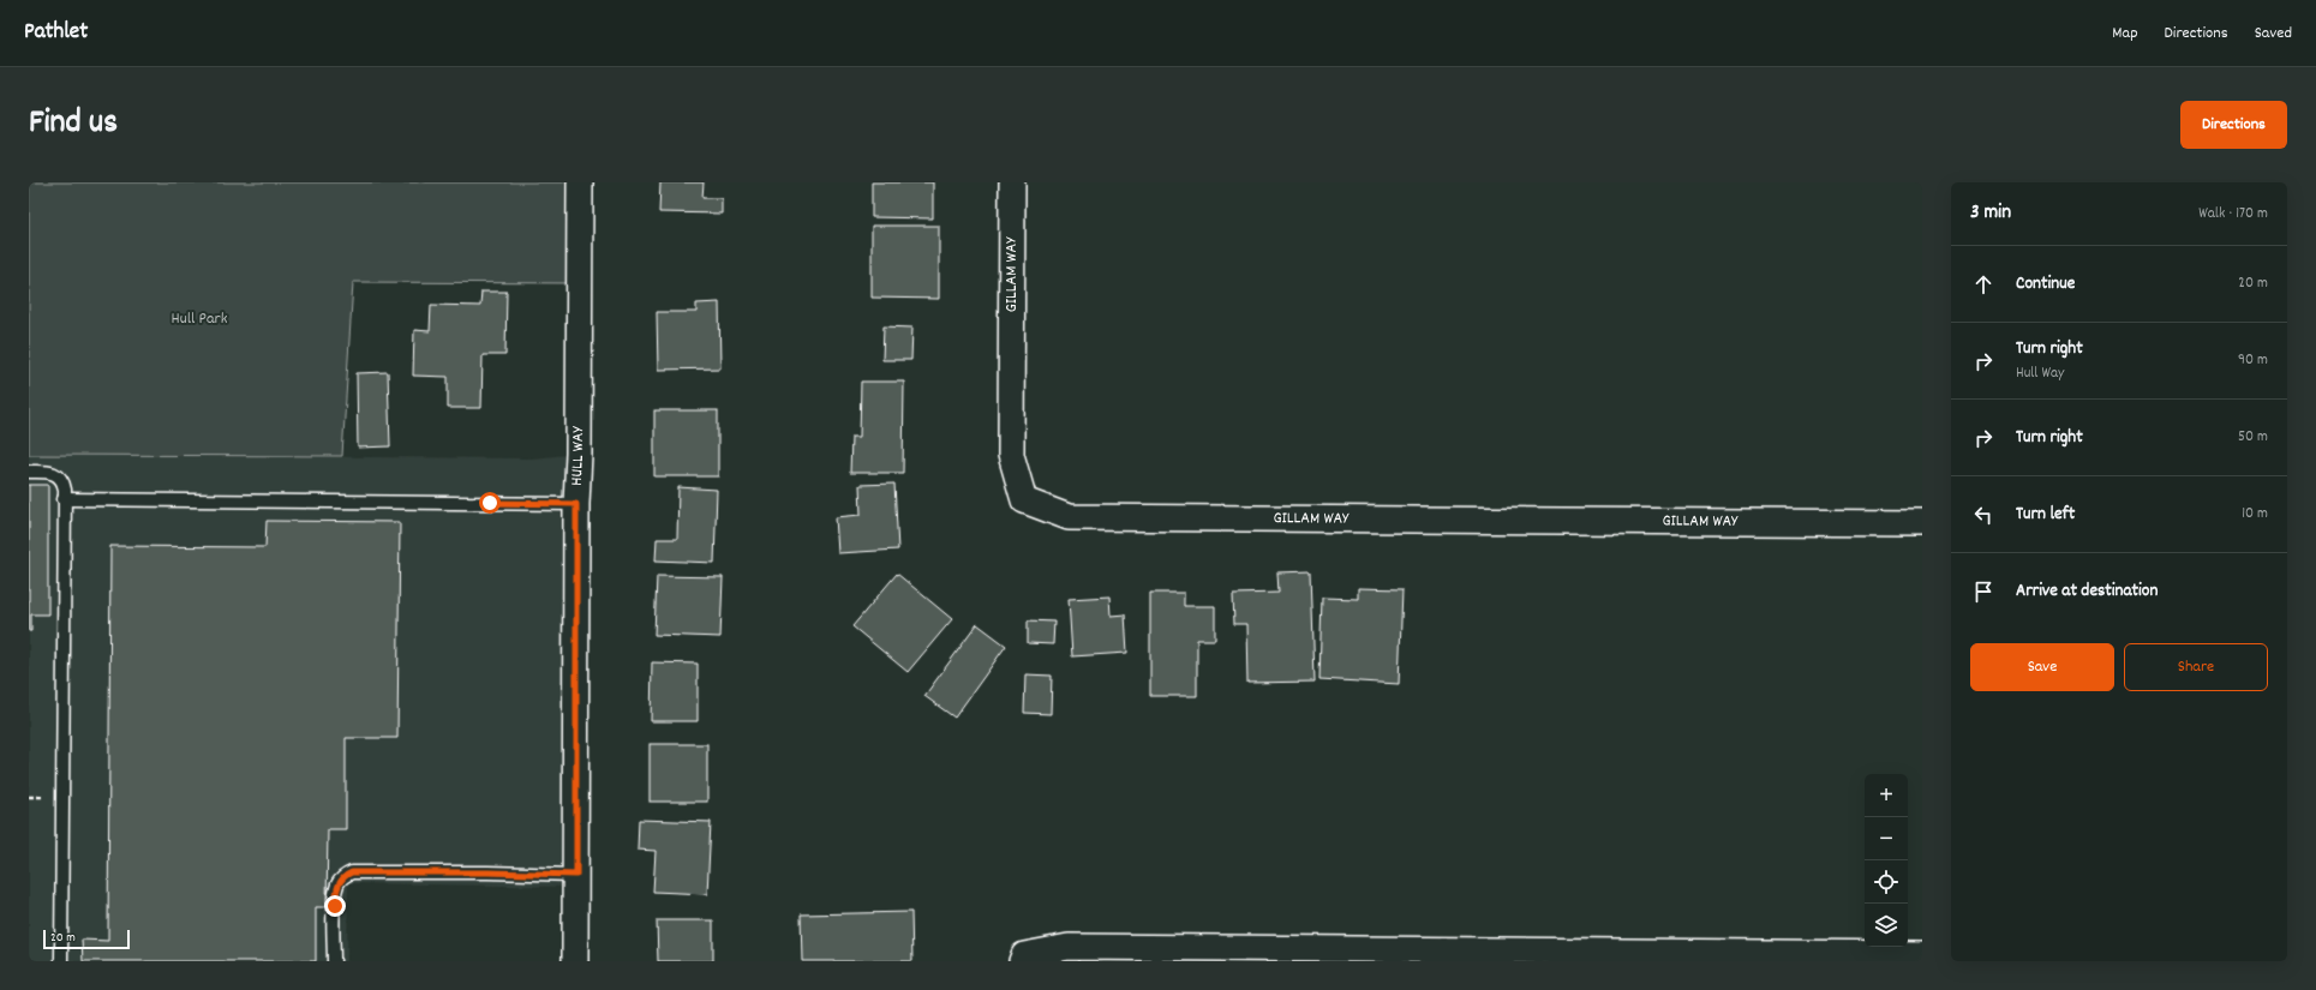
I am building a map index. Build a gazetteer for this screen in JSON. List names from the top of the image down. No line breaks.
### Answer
{"streets":{"street":["GILLAM WAY","HULL WAY"]},"parks":["Hull Park"],"scale_bar":"20 m","page":{"header":"Pathlet","nav":["Map","Directions","Saved"],"title":"Find us","buttons":["Directions",["Save","Share"]],"heading":["3 min","Walk · 170 m"],"list":[["Continue","20 m"],["Turn right","Hull Way","90 m"],["Turn right","50 m"],["Turn left","10 m"],"Arrive at destination"],"map_buttons":["+","−"],"scale":"20 m"}}
